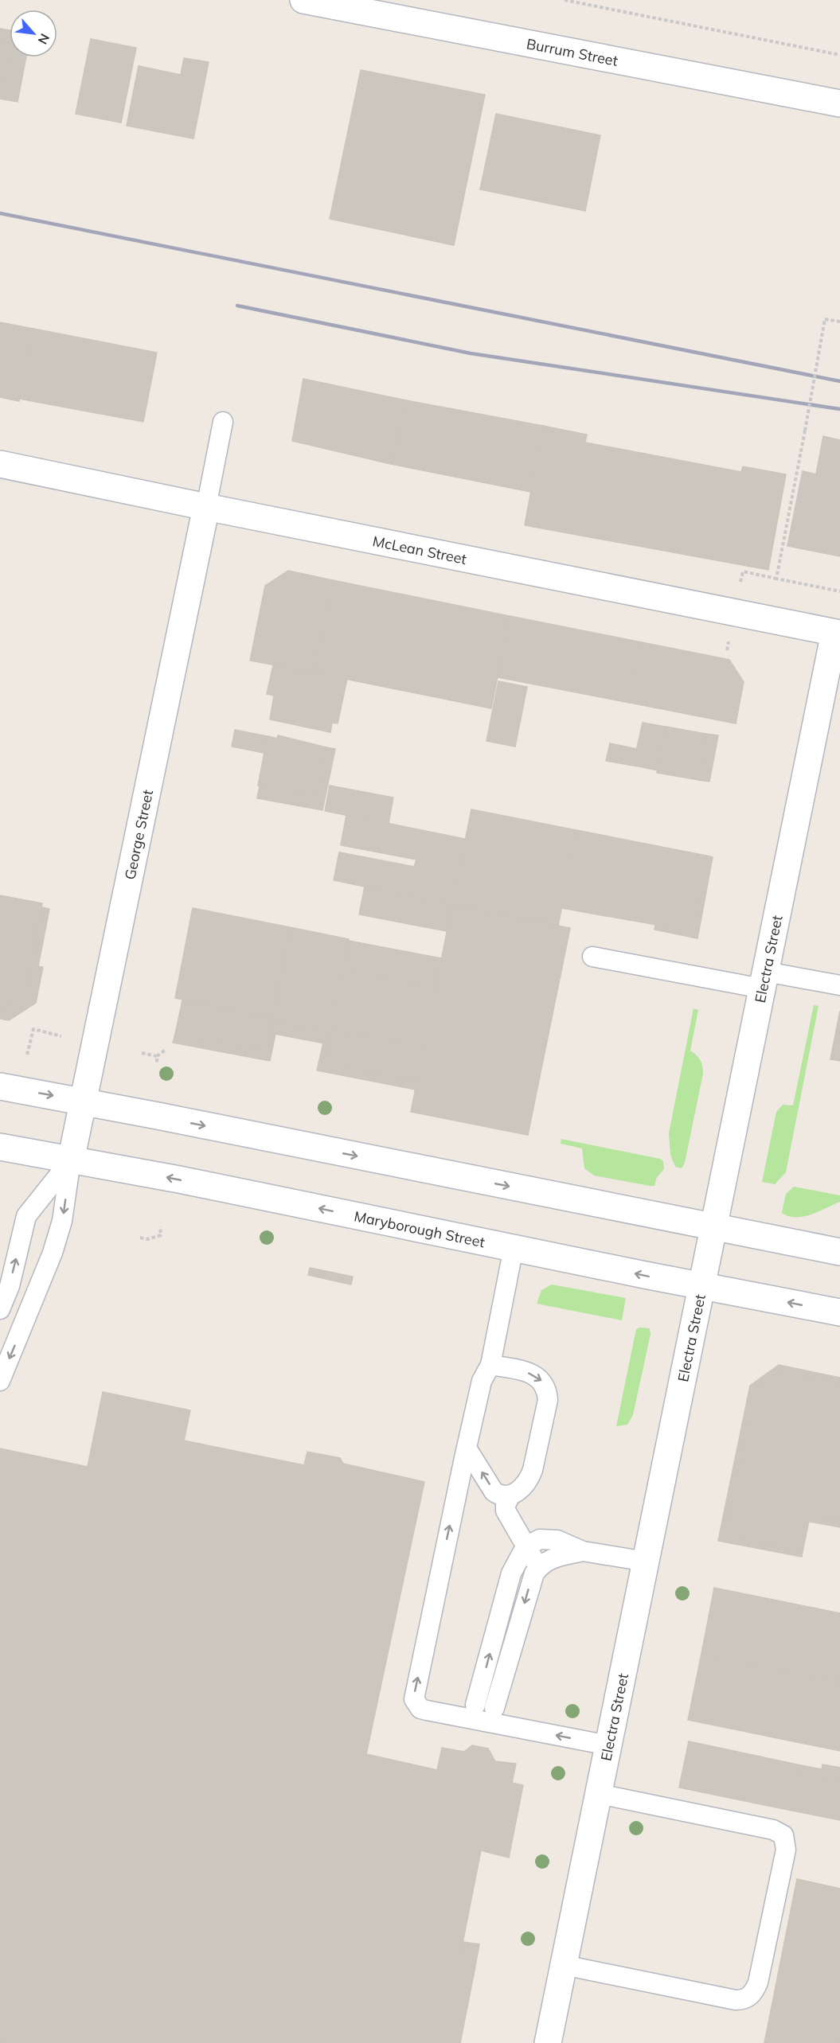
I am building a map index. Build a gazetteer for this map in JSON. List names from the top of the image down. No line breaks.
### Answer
{"streets":{"street":["Burrum Street","McLean Street","George Street","Electra Street","Maryborough Street"]},"crossings":[["McLean Street","George Street"],["McLean Street","Electra Street"],["George Street","Maryborough Street"],["Electra Street","Maryborough Street"]],"north":"bottom right"}
